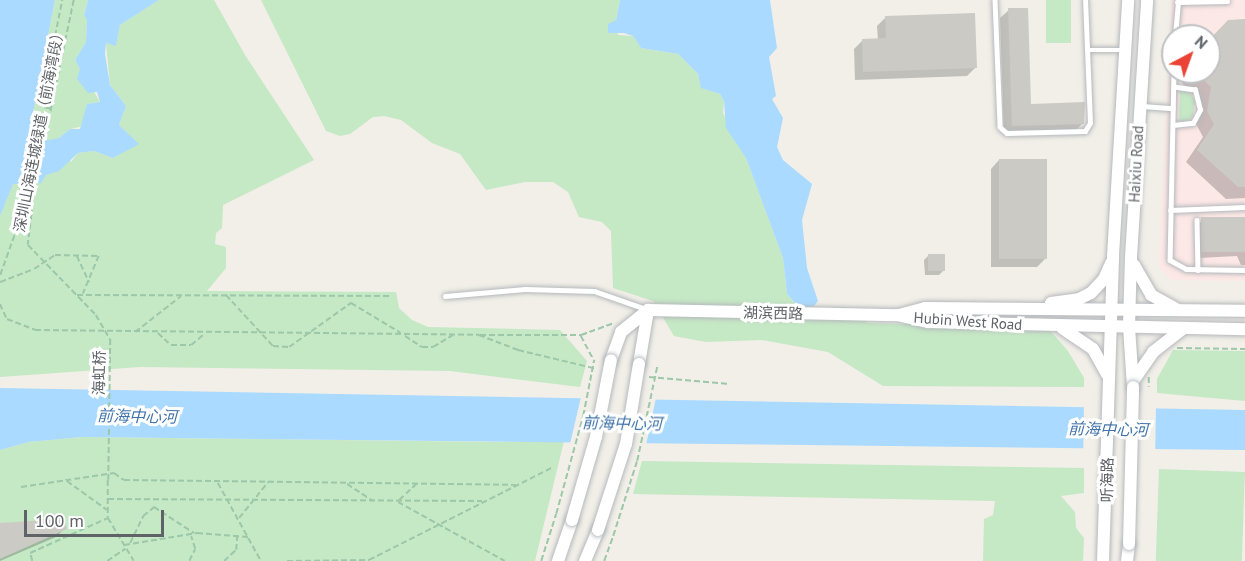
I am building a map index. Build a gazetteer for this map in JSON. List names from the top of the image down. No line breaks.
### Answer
{"streets":{"main road":["Haixiu Road","湖滨西路","Hubin West Road","听海路"],"path":["深圳山海连城绿道（前海湾段）","海虹桥"]},"crossings":[["深圳山海连城绿道（前海湾段）","海虹桥"],["Haixiu Road","Hubin West Road"],["Haixiu Road","听海路"],["湖滨西路","Hubin West Road"],["Hubin West Road","听海路"]],"water":["前海中心河"],"scale_bar":"100 m","north":"top right"}
